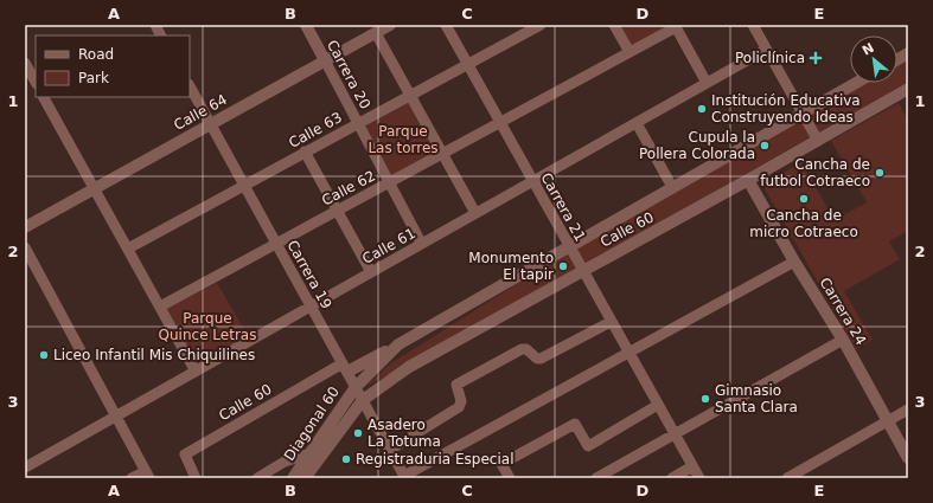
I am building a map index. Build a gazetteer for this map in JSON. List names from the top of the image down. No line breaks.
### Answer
{"streets":{"street":["Carrera 20","Calle 64","Calle 63","Calle 62","Carrera 21","Calle 60","Calle 61","Carrera 19","Carrera 24","Diagonal 60"]},"crossings":[["Carrera 20","Calle 64"],["Carrera 20","Calle 63"],["Carrera 20","Calle 62"],["Calle 64","Carrera 19"],["Calle 63","Carrera 21"],["Calle 63","Carrera 19"],["Calle 62","Carrera 21"],["Calle 62","Carrera 19"],["Carrera 21","Calle 60"],["Carrera 21","Calle 61"],["Calle 60","Carrera 19"],["Calle 60","Carrera 24"],["Calle 60","Diagonal 60"],["Calle 61","Carrera 19"],["Carrera 19","Diagonal 60"]],"parks":["Parque Las torres","Parque Quince Letras"],"places":{"health":["Policlínica"],"other":["Institución Educativa Construyendo Ideas","Cupula la Pollera Colorada","Cancha de futbol Cotraeco","Cancha de micro Cotraeco","Monumento El tapir","Liceo Infantil Mis Chiquilines","Gimnasio Santa Clara","Asadero La Totuma","Registraduria Especial"]},"legend":["Road","Park"],"north":"top left","grid":{"columns":["A","B","C","D","E"],"rows":["1","2","3"]}}
